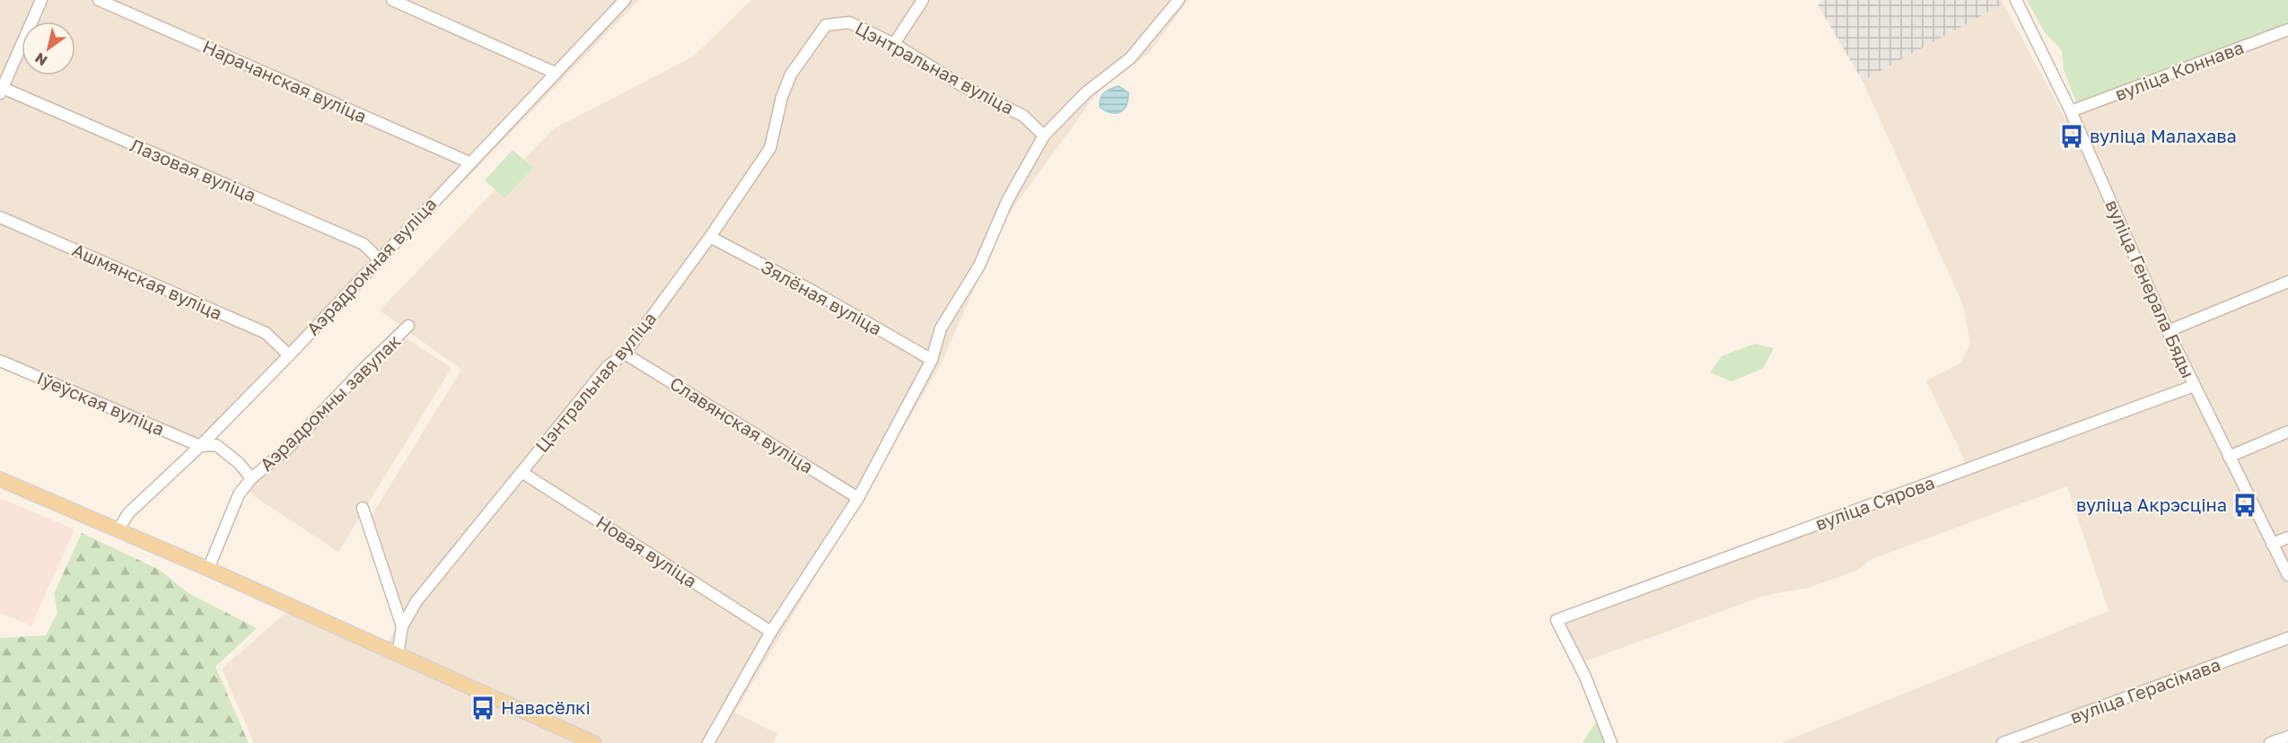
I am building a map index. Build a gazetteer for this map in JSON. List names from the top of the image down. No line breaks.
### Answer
{"streets":{"street":["Цэнтральная вуліца","вуліца Коннава","Нарачанская вуліца","Лазовая вуліца","Аэрадромная вуліца","Ашмянская вуліца","вуліца Генерала Бяды","Зялёная вуліца","Аэрадромны завулак","Іўеўская вуліца","Славянская вуліца","вуліца Сярова","Новая вуліца","вуліца Герасімава"]},"crossings":[["Цэнтральная вуліца","Зялёная вуліца"],["Цэнтральная вуліца","Славянская вуліца"],["Цэнтральная вуліца","Новая вуліца"],["вуліца Коннава","вуліца Генерала Бяды"],["Нарачанская вуліца","Аэрадромная вуліца"],["Лазовая вуліца","Аэрадромная вуліца"],["Аэрадромная вуліца","Ашмянская вуліца"],["Аэрадромная вуліца","Іўеўская вуліца"],["вуліца Генерала Бяды","вуліца Сярова"],["Аэрадромны завулак","Іўеўская вуліца"]],"places":{"bus stop":["вуліца Малахава","вуліца Акрэсціна","Навасёлкі"]},"north":"bottom left"}
